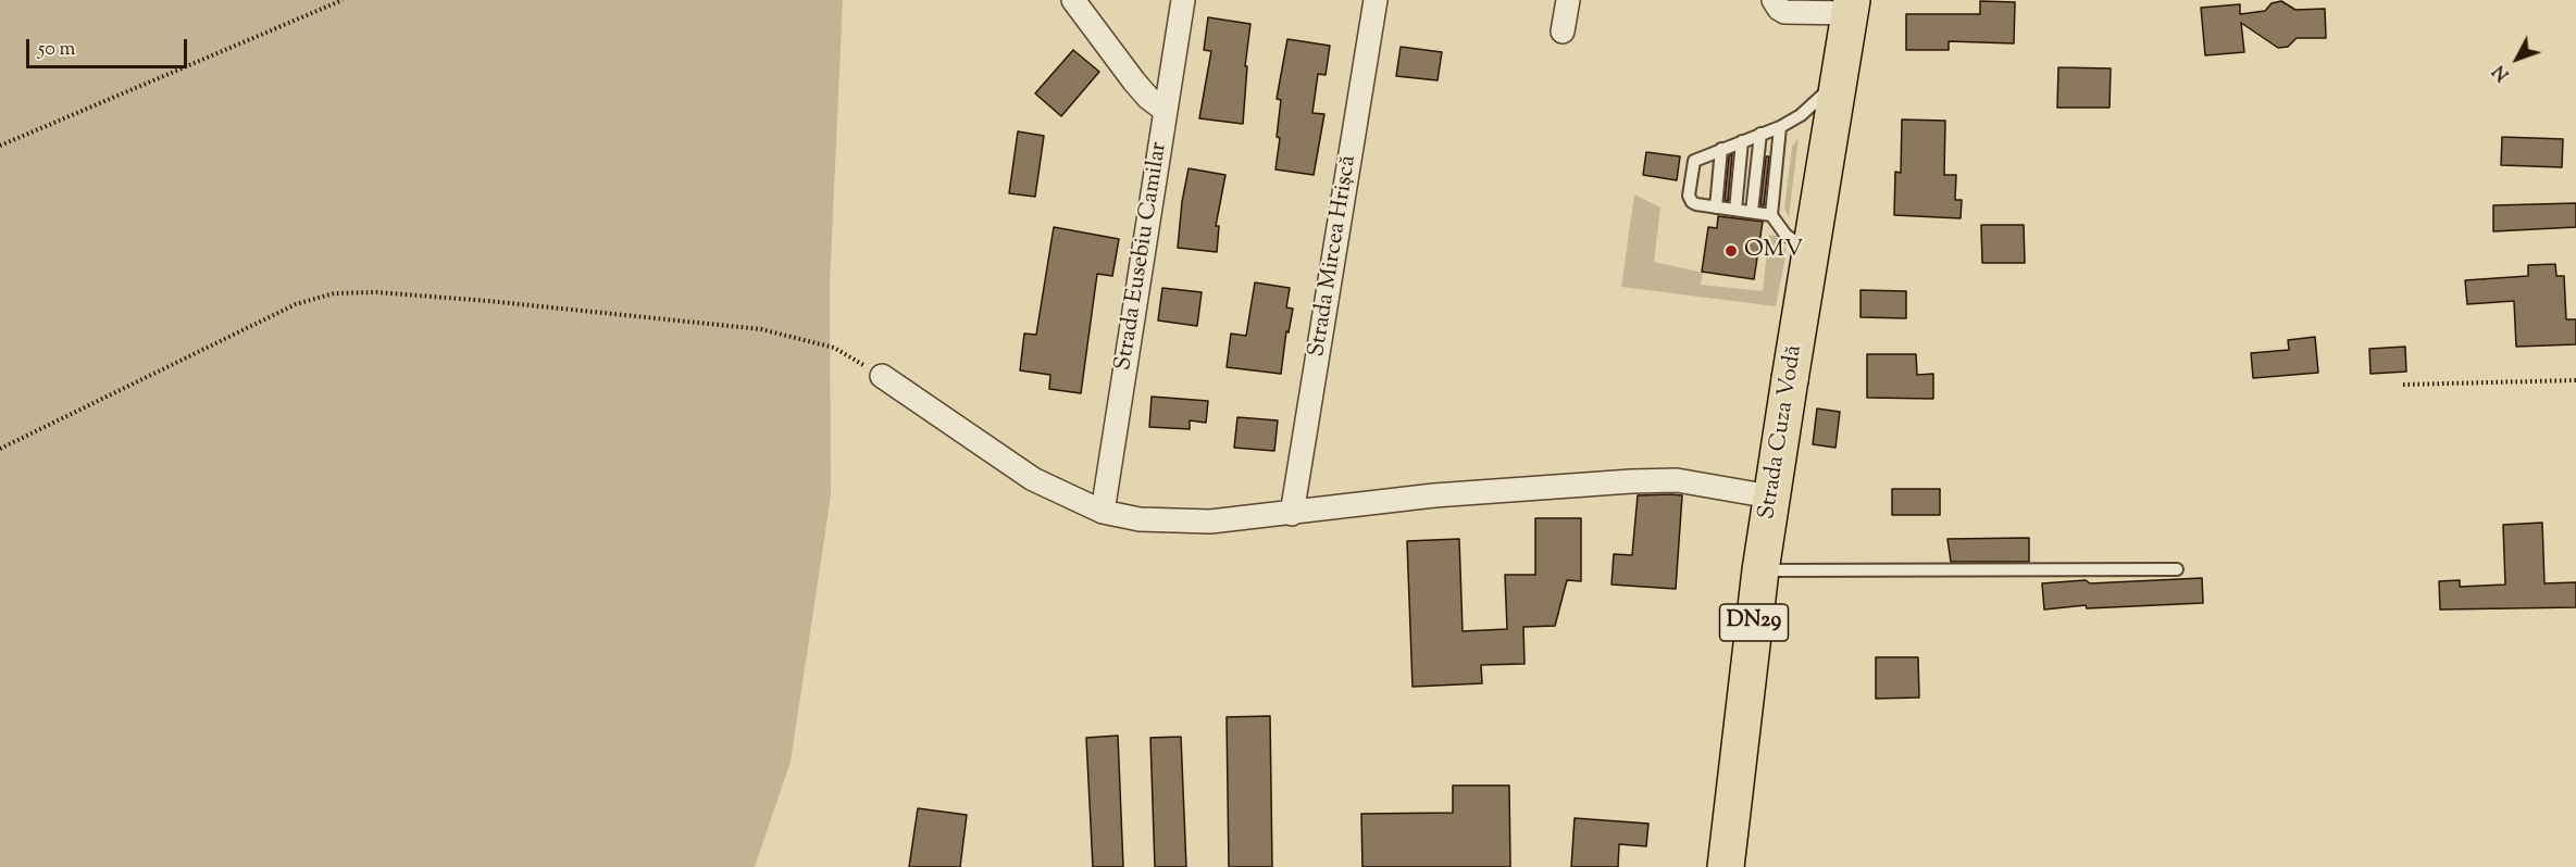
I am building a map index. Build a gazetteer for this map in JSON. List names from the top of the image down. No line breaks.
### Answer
{"streets":{"main road":["Strada Cuza Vodă","DN29"],"street":["Strada Eusebiu Camilar","Strada Mircea Hrișcă"]},"places":["OMV"],"scale_bar":"50 m","north":"bottom left"}
